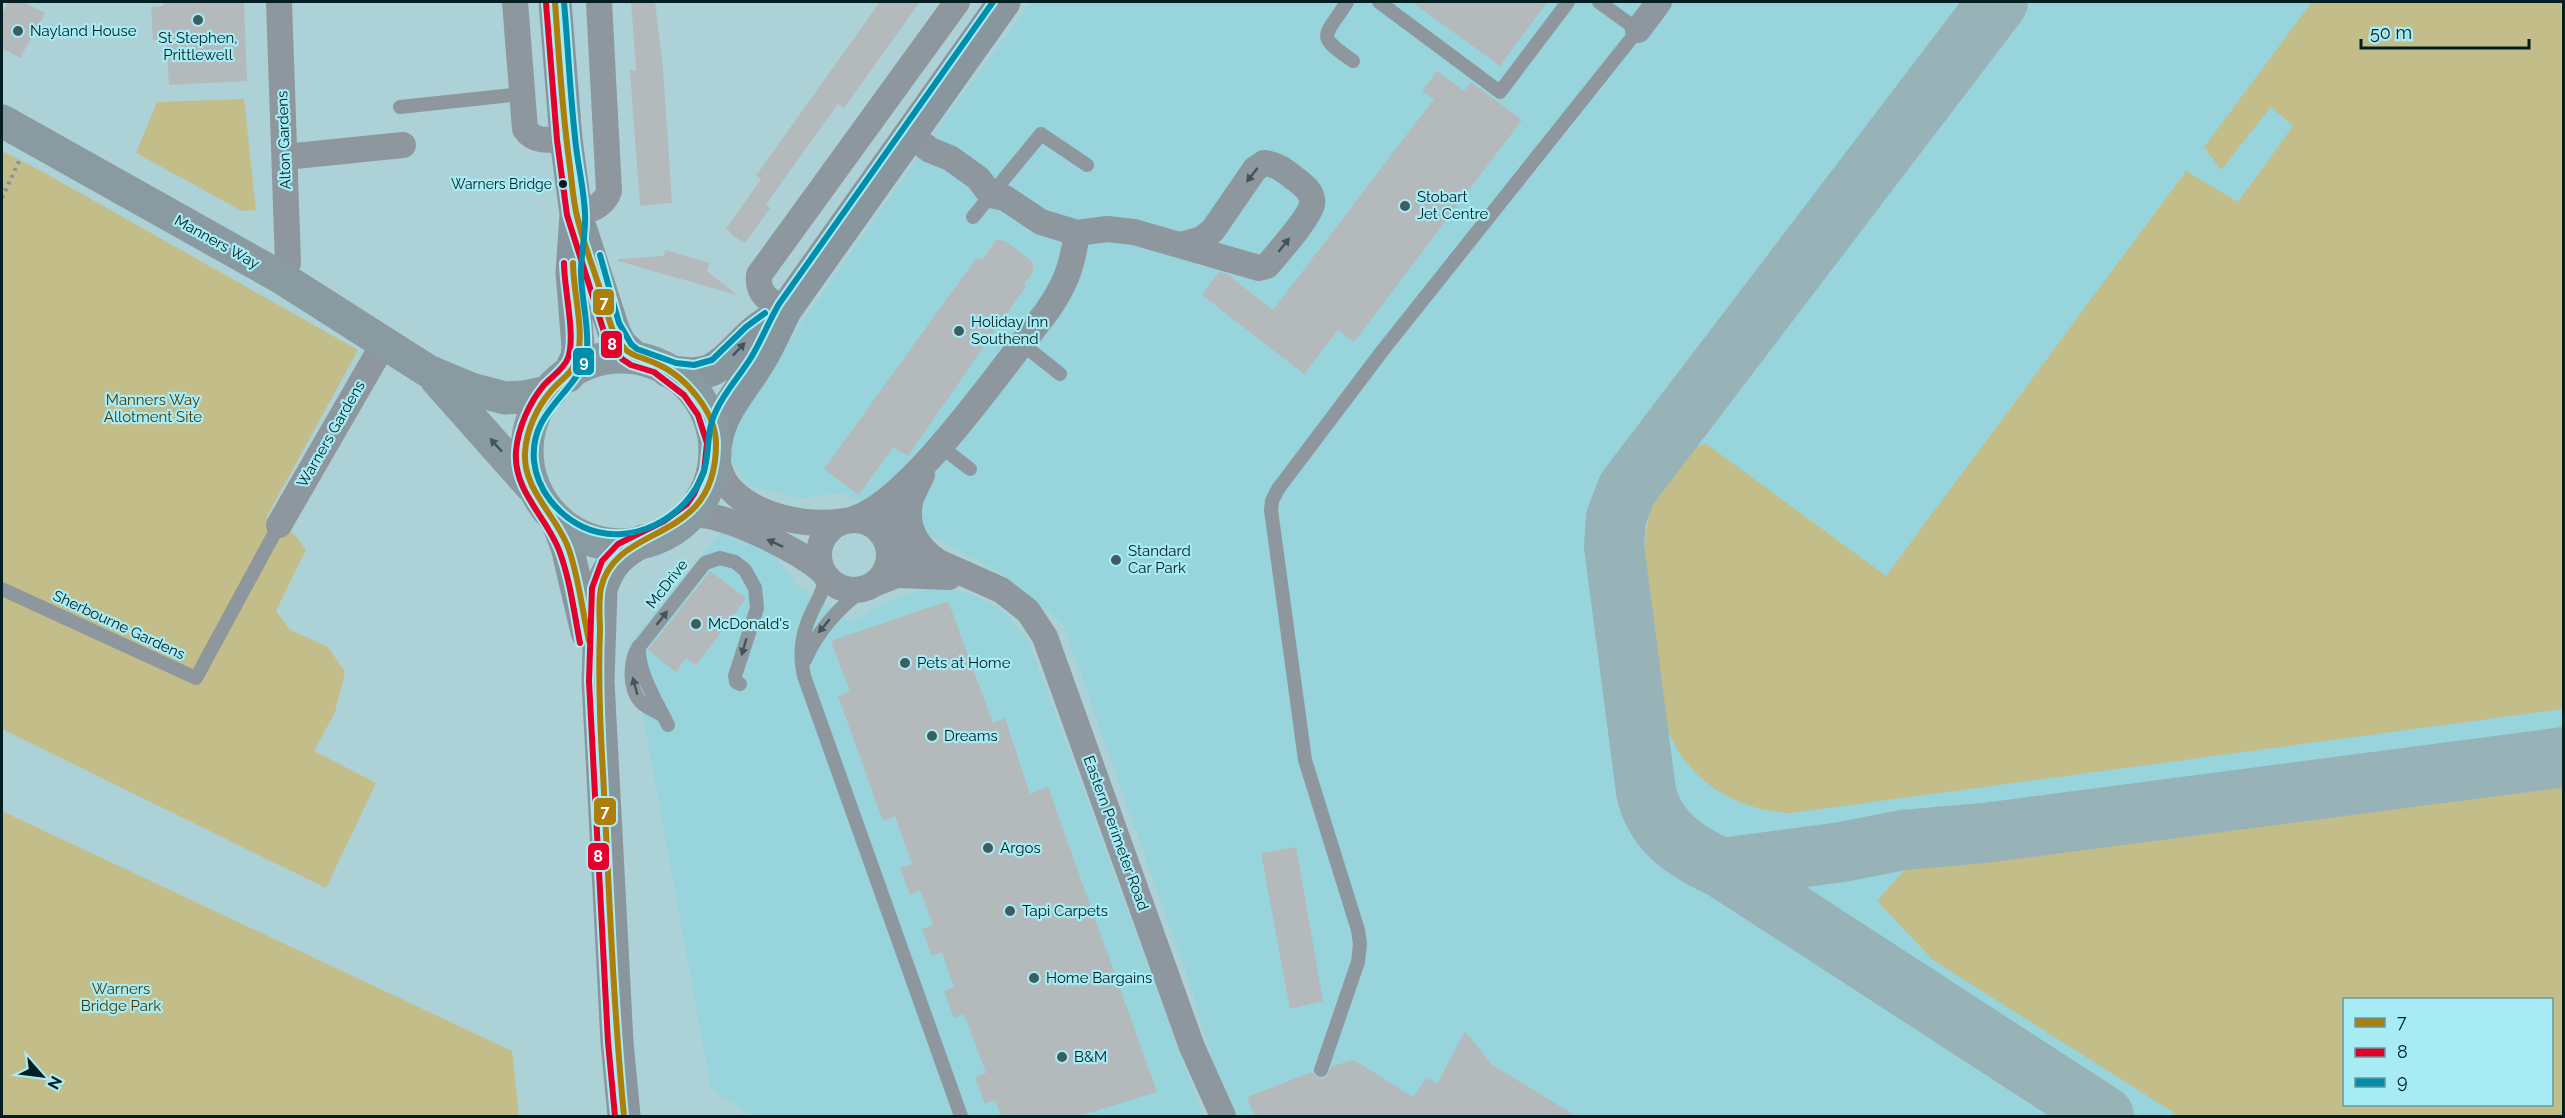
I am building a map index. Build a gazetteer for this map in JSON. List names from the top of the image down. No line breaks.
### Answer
{"streets":{"main road":["Manners Way"],"street":["Alton Gardens","Warners Gardens","Eastern Perimeter Road"],"lane":["McDrive","Sherbourne Gardens"]},"crossings":[["Alton Gardens","Manners Way"],["Manners Way","Warners Gardens"],["Warners Gardens","Sherbourne Gardens"]],"parks":["Manners Way Allotment Site","Warners Bridge Park"],"places":["St Stephen, Prittlewell","Nayland House","Warners Bridge","Stobart Jet Centre","Holiday Inn Southend","Standard Car Park","McDonald's","Pets at Home","Dreams","Argos","Tapi Carpets","Home Bargains","B&M"],"lines":["transit line 7","transit line 9","transit line 8"],"legend":["7","8","9"],"scale_bar":"50 m","north":"bottom right"}
